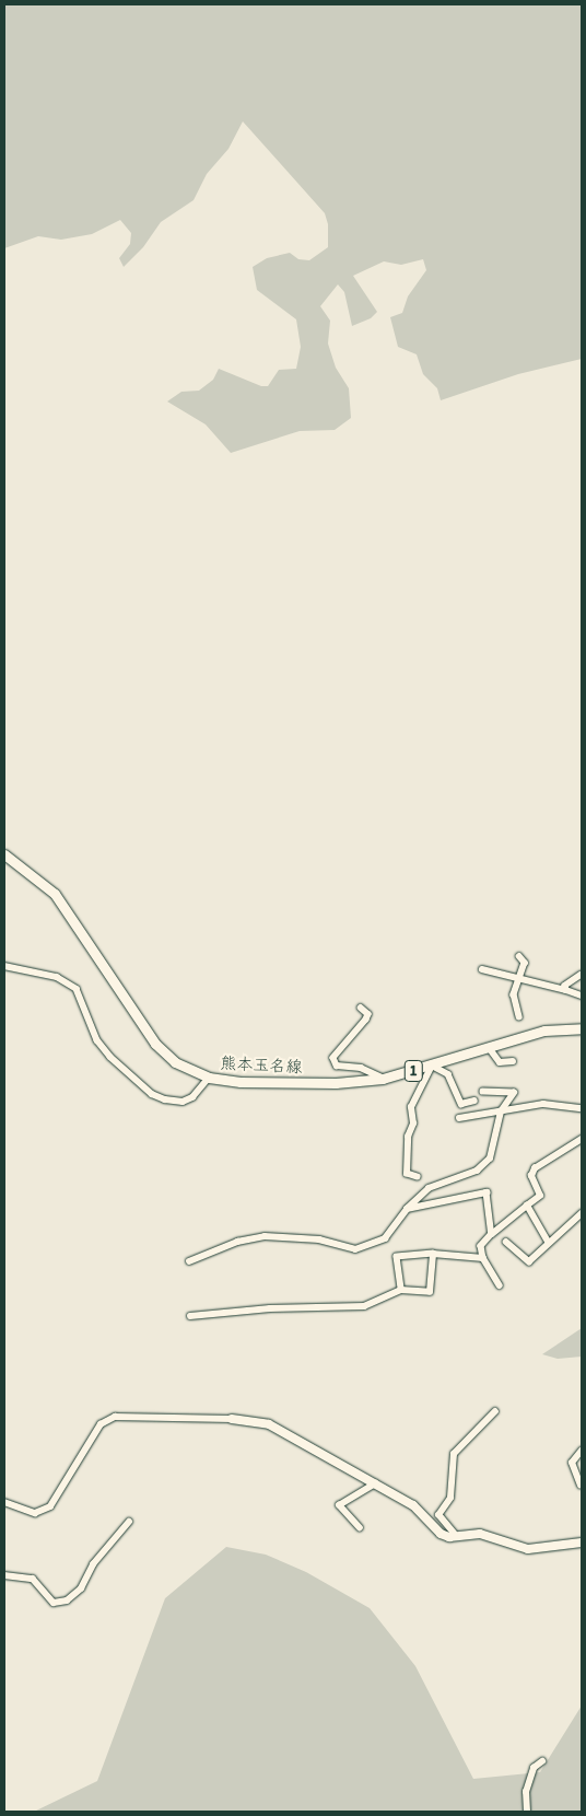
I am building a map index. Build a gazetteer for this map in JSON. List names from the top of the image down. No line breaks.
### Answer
{"streets":{"main road":["熊本玉名線","1"]}}
